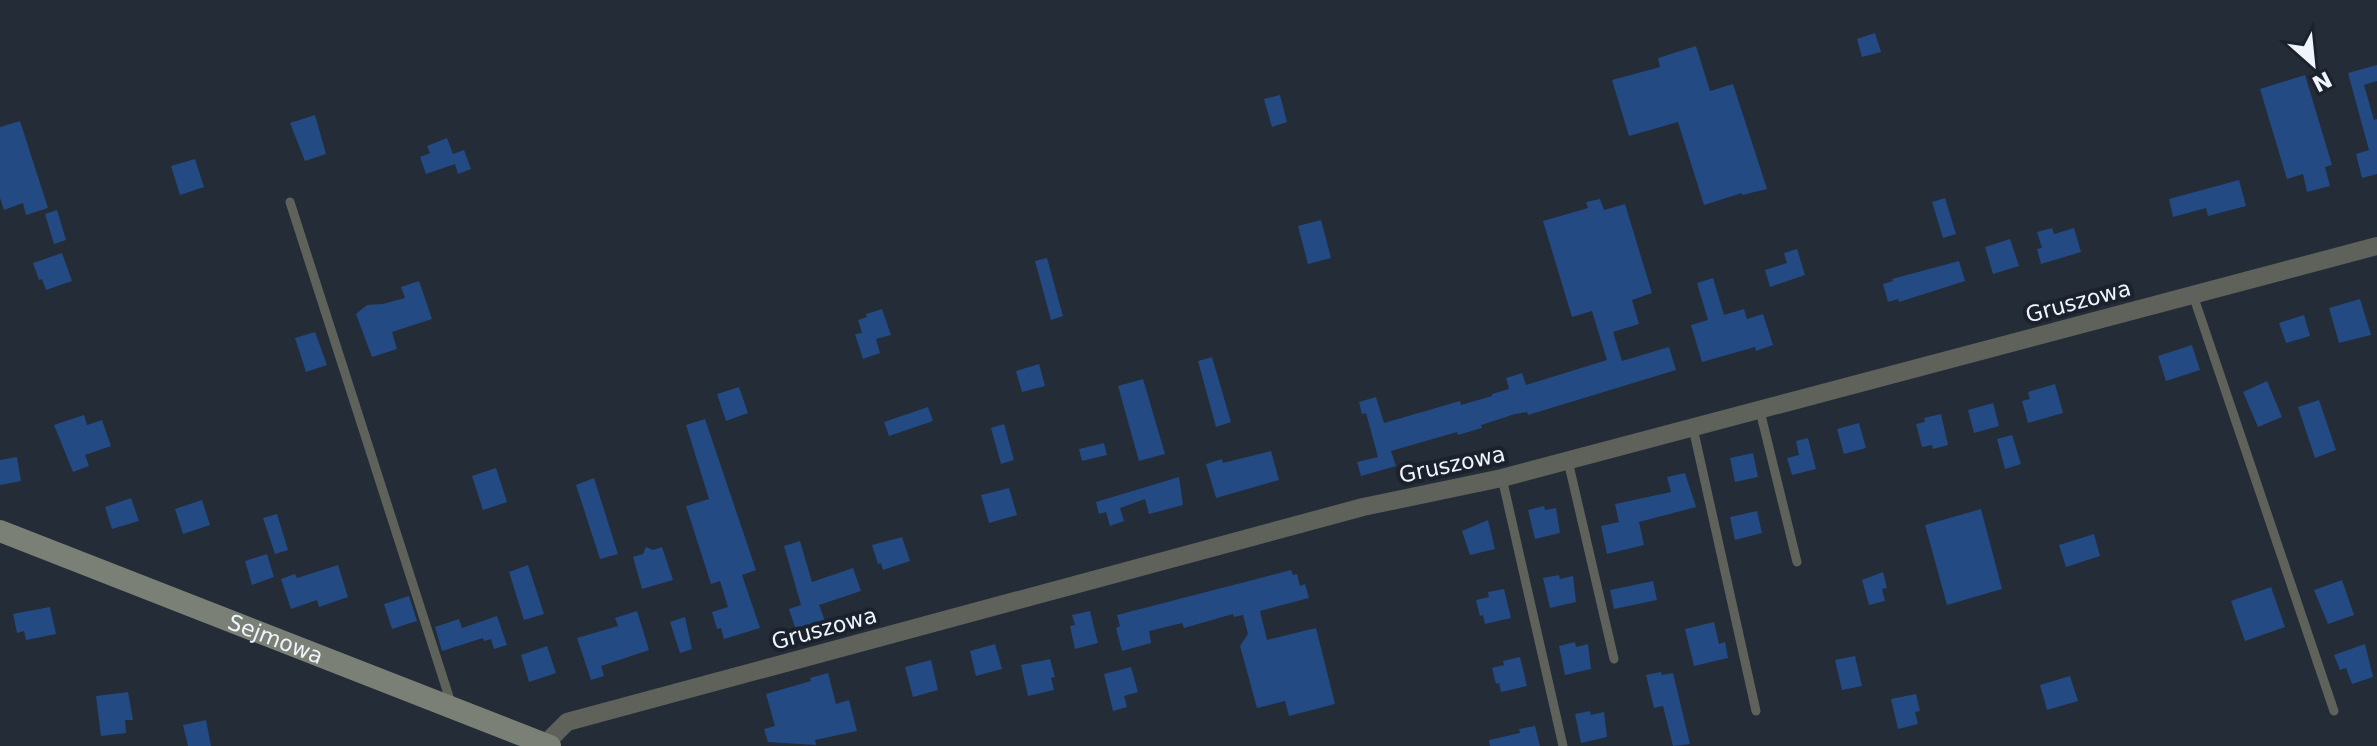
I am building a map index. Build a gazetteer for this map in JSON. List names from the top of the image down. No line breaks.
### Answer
{"streets":{"main road":["Sejmowa"],"street":["Gruszowa"]},"crossings":[["Gruszowa","Sejmowa"]],"north":"bottom right"}
